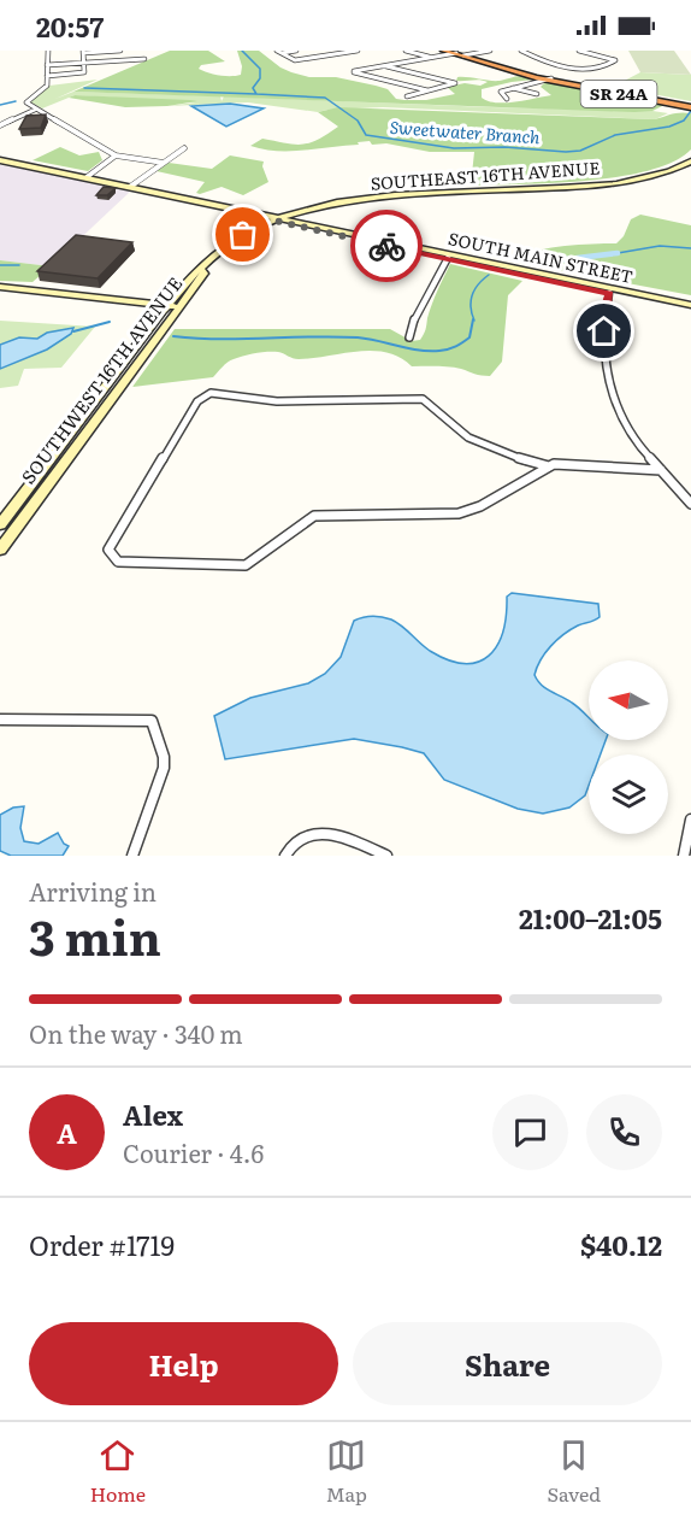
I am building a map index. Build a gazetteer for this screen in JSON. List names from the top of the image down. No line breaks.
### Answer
{"streets":{"highway":["SR 24A"],"main road":["SOUTHEAST 16TH AVENUE","SOUTH MAIN STREET","SOUTHWEST 16TH AVENUE"]},"crossings":[["SOUTHEAST 16TH AVENUE","SOUTH MAIN STREET"],["SOUTHEAST 16TH AVENUE","SOUTHWEST 16TH AVENUE"],["SOUTH MAIN STREET","SOUTHWEST 16TH AVENUE"]],"water":["Sweetwater Branch"],"north":"left","page":{"status":"20:57","heading":["3 min","Arriving in","21:00–21:05"],"panel":["Alex","Courier · 4.6","Order #1719","$40.12"],"bar":"On the way · 340 m","round":"A","buttons":["Help","Share"],"tabs":["Home","Map","Saved"]}}
